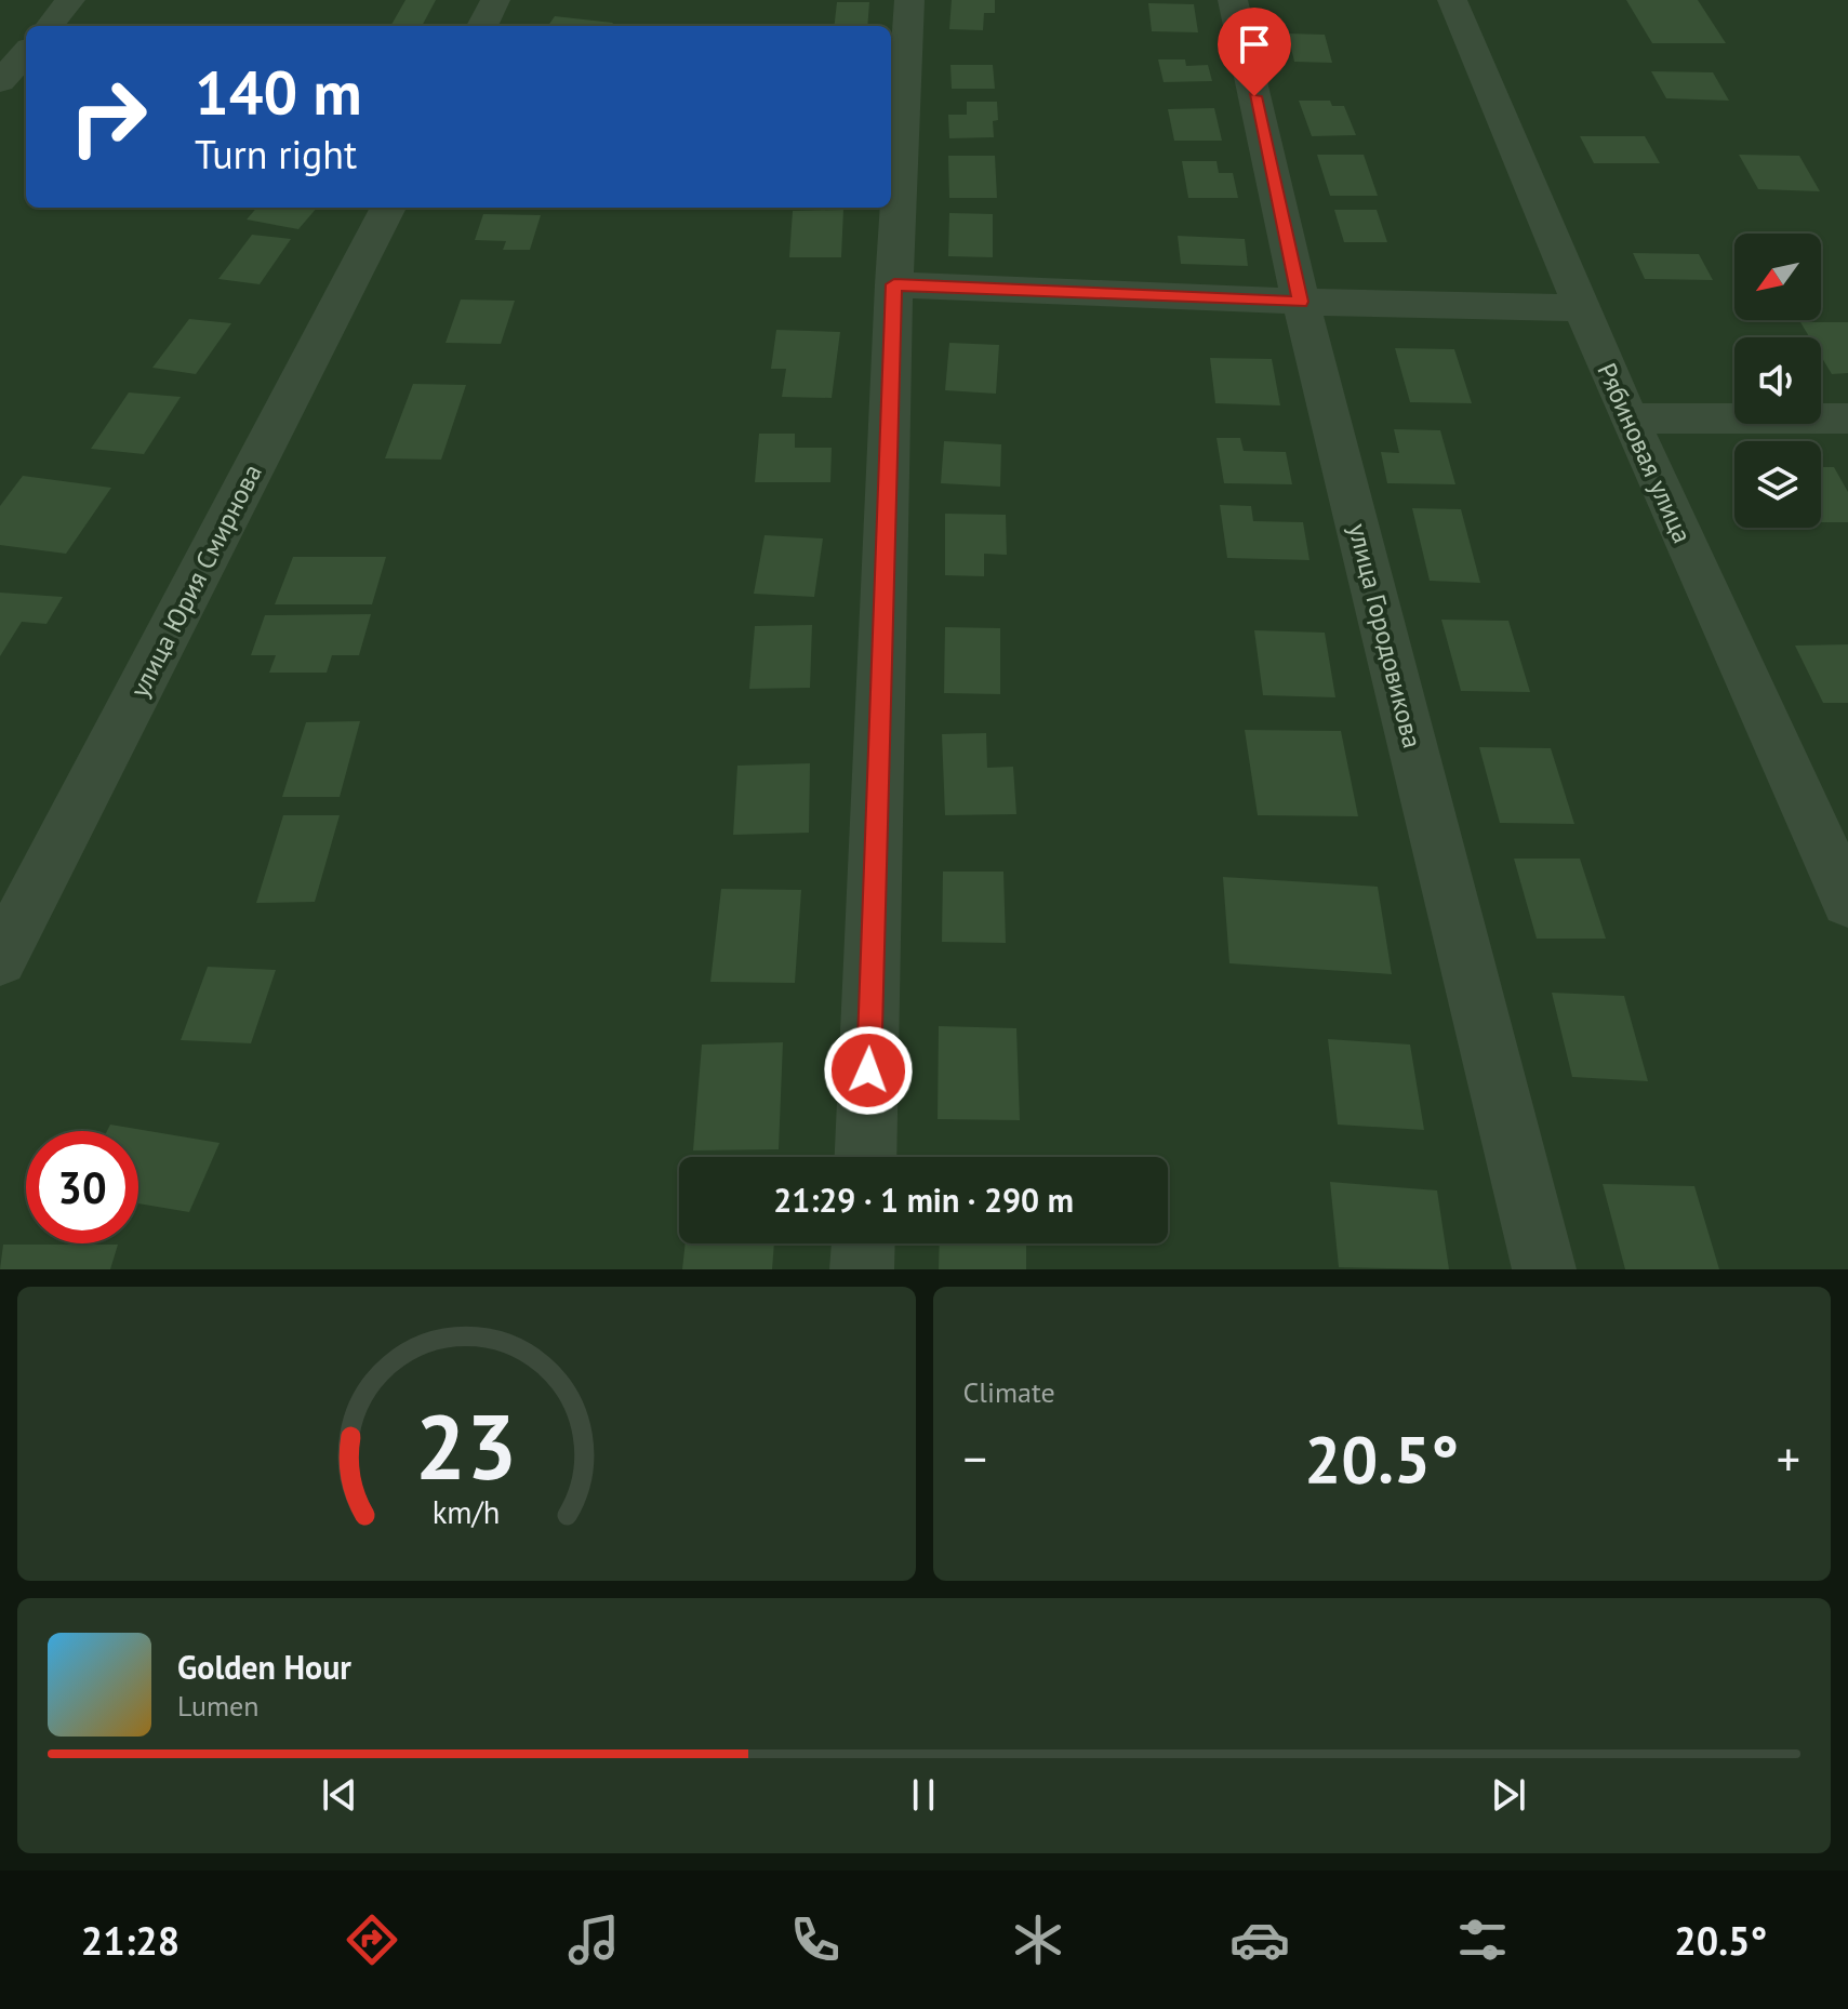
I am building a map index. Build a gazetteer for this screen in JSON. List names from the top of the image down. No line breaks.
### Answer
{"streets":{"street":["Рябиновая улица","улица Юрия Смирнова","улица Городовикова"]},"north":"bottom left","page":{"turn":["140 m","Turn right"],"limit":"30","trip":"21:29 · 1 min · 290 m","tile":"Climate","heat":["−","20.5°","+"],"song":["Golden Hour","Lumen"],"tabs":["21:28","20.5°"],"gauge":["23","km/h"]}}
